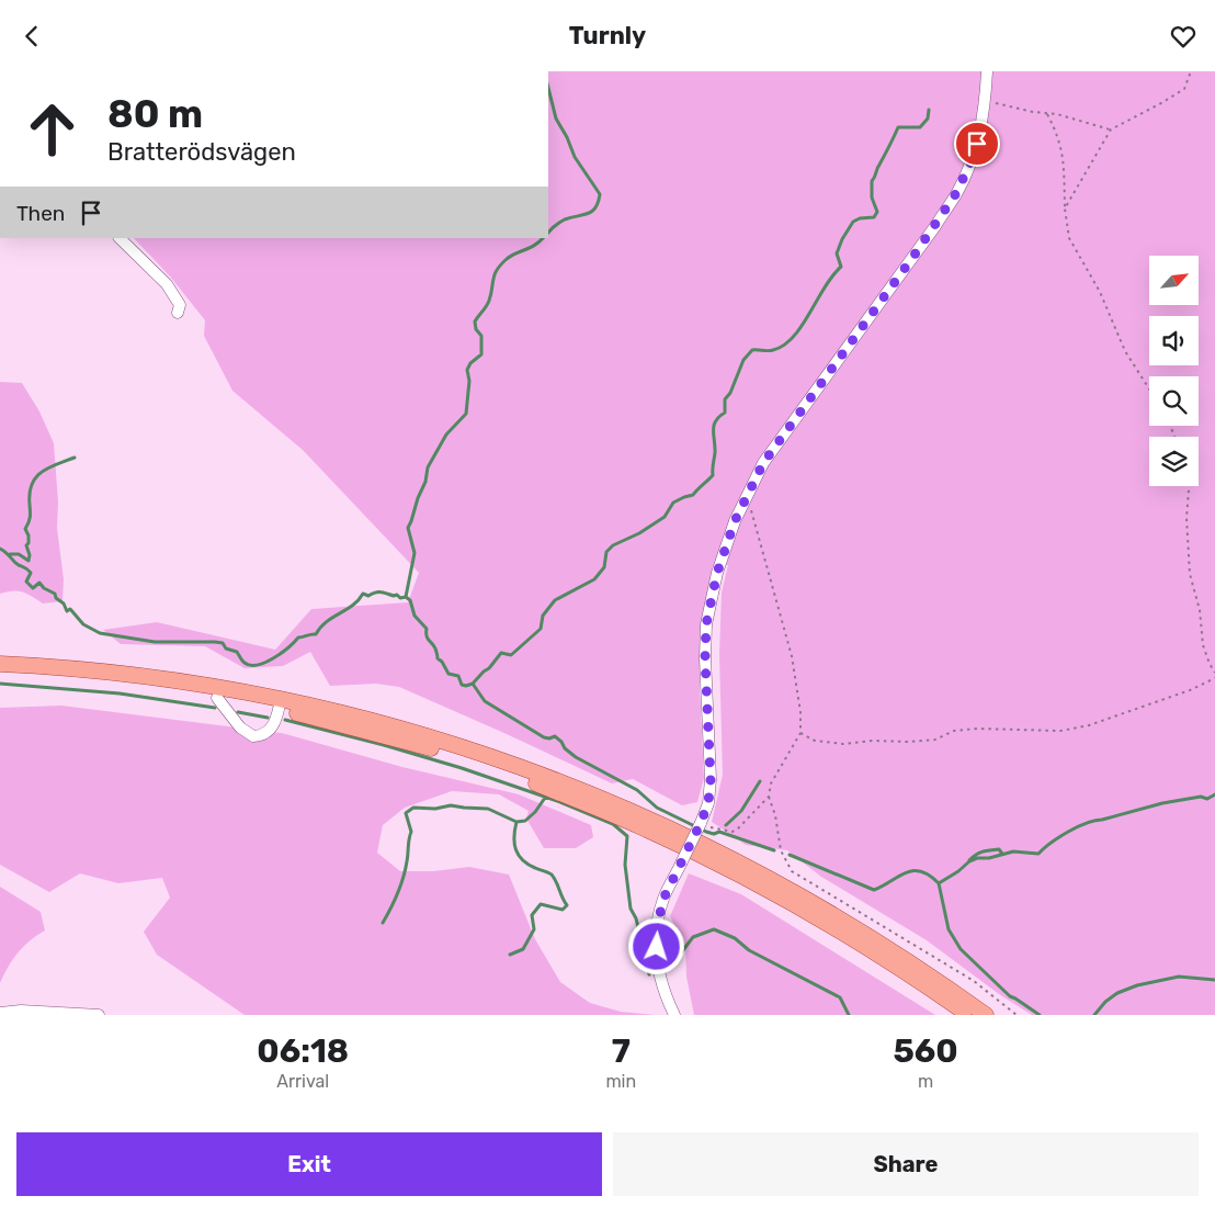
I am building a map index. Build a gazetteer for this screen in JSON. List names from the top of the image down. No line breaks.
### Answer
{"north":"top right","page":{"header":"Turnly","turn":["80 m","Bratterödsvägen"],"then":"Then","eta":["06:18","Arrival","7","min","560","m"],"buttons":["Exit","Share"]}}
